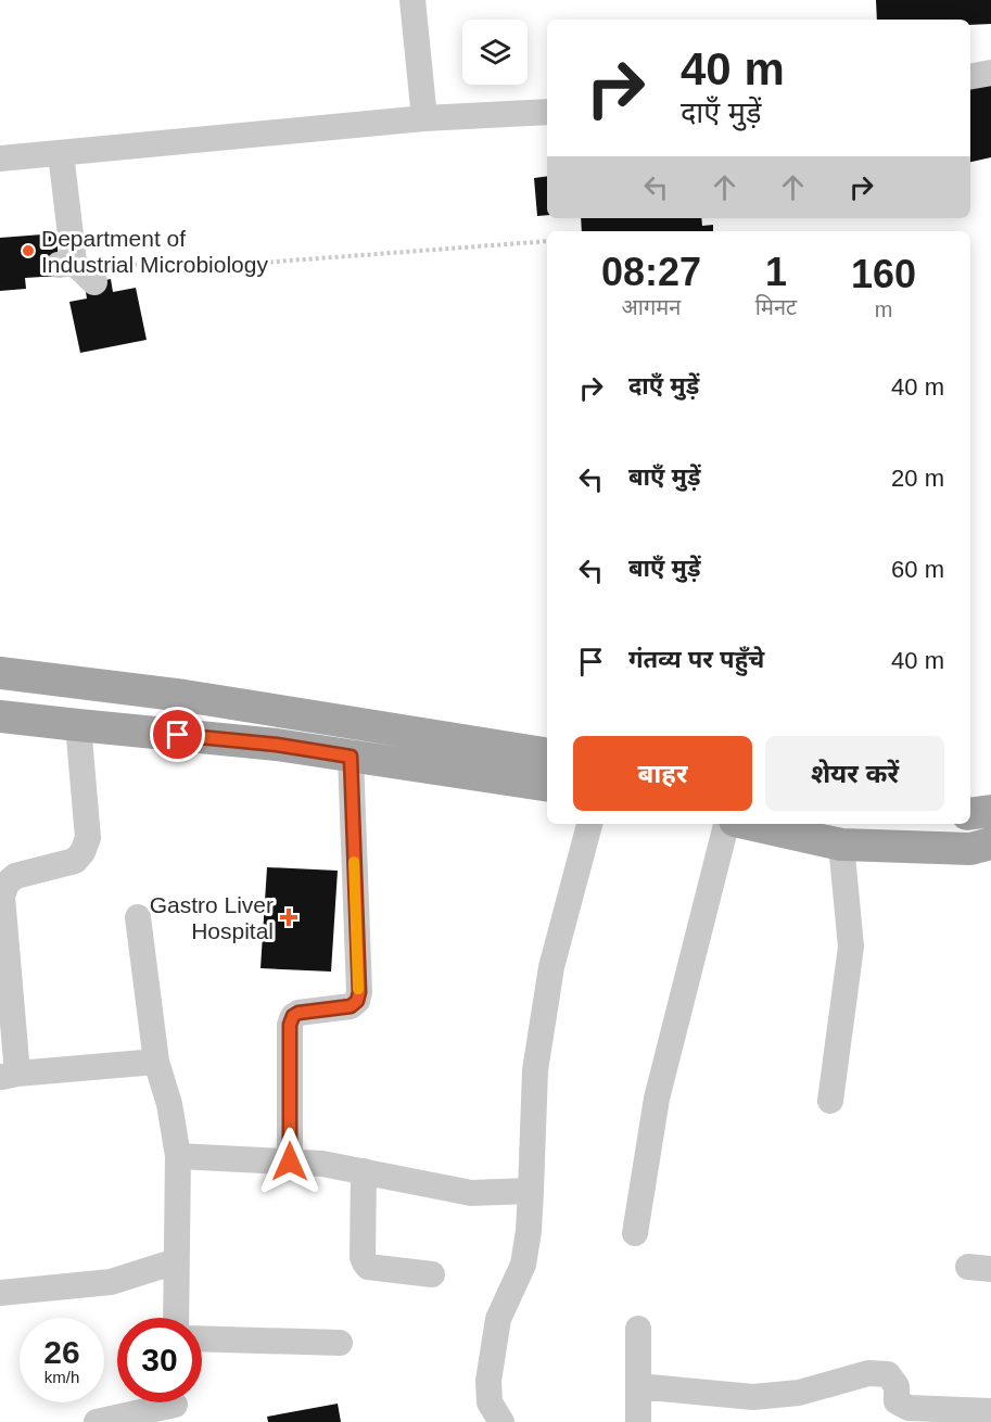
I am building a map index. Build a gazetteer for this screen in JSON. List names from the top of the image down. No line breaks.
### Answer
{"places":{"other":["Department of Industrial Microbiology"],"health":["Gastro Liver Hospital"]},"page":{"turn":["40 m","दाएँ मुड़ें"],"eta":["08:27","आगमन","1","मिनट","160","m"],"list":[{"name":"दाएँ मुड़ें","value":"40 m"},{"name":"बाएँ मुड़ें","value":"20 m"},{"name":"बाएँ मुड़ें","value":"60 m"},{"name":"गंतव्य पर पहुँचे","value":"40 m"}],"buttons":["बाहर","शेयर करें"],"speed":"26 km/h","limit":"30"}}
